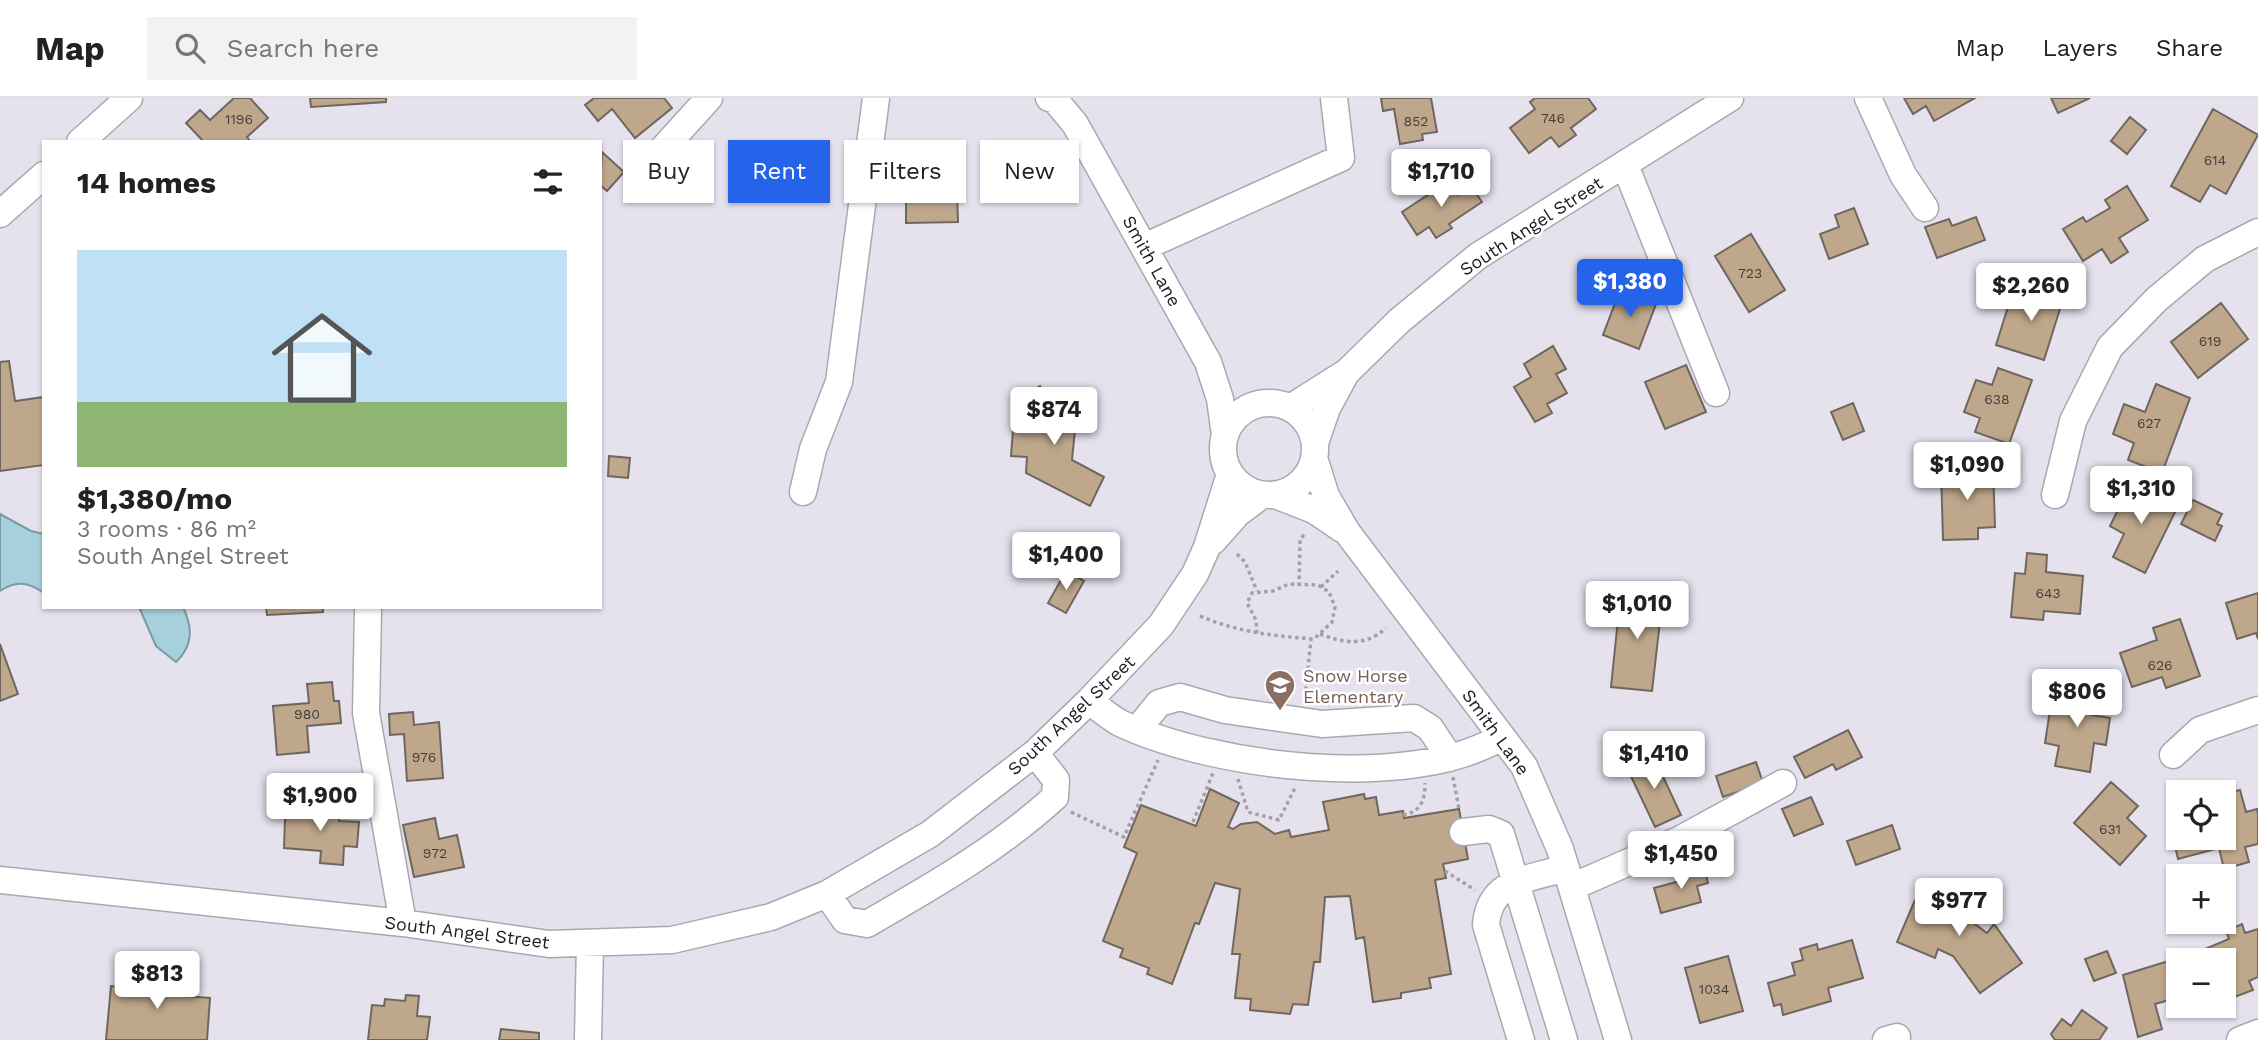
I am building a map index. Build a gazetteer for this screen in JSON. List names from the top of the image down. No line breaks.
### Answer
{"streets":{"street":["South Angel Street","Smith Lane"]},"crossings":[["South Angel Street","Smith Lane"]],"places":{"school or university":["Snow Horse Elementary"]},"house_numbers":["746","1196","852","614","723","619","638","627","643","626","980","976","631","972","1034"],"page":{"header":"Map","search":"Search here","nav":["Map","Layers","Share"],"chip":["Buy","Rent","Filters","New"],"heading":"14 homes","price":["$1,710","$1,380","$2,260","$874","$1,090","$1,310","$1,400","$1,010","$806","$1,410","$1,900","$1,450","$977","$813"],"list":[{"name":"$1,380/mo","note":"3 rooms · 86 m² · South Angel Street"}],"map_buttons":["+","−"]}}
